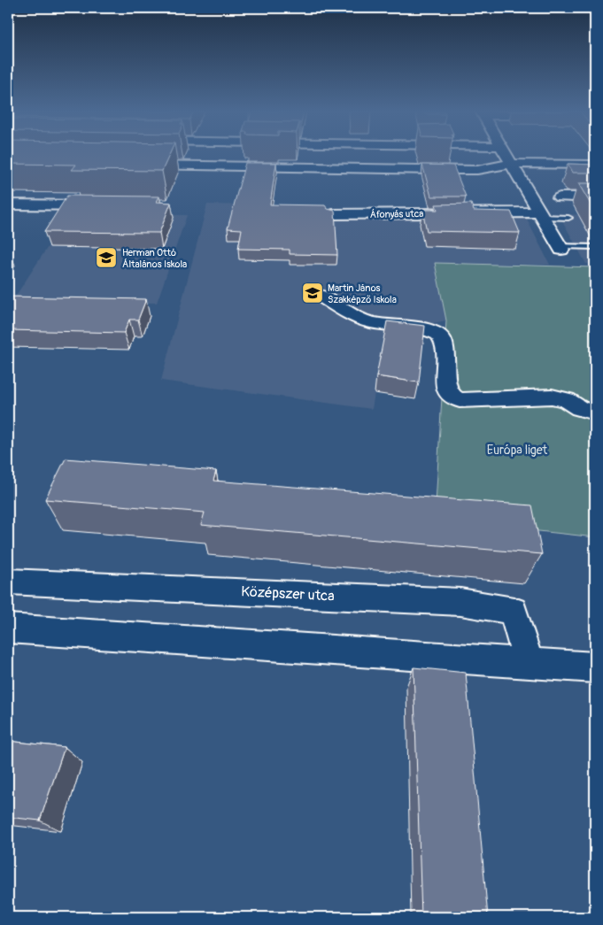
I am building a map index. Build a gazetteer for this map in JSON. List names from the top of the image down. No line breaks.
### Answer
{"streets":{"street":["Áfonyás utca","Középszer utca"]},"parks":["Európa liget"],"places":{"school or university":["Herman Ottó Általános Iskola","Martin János Szakképző Iskola"]}}
